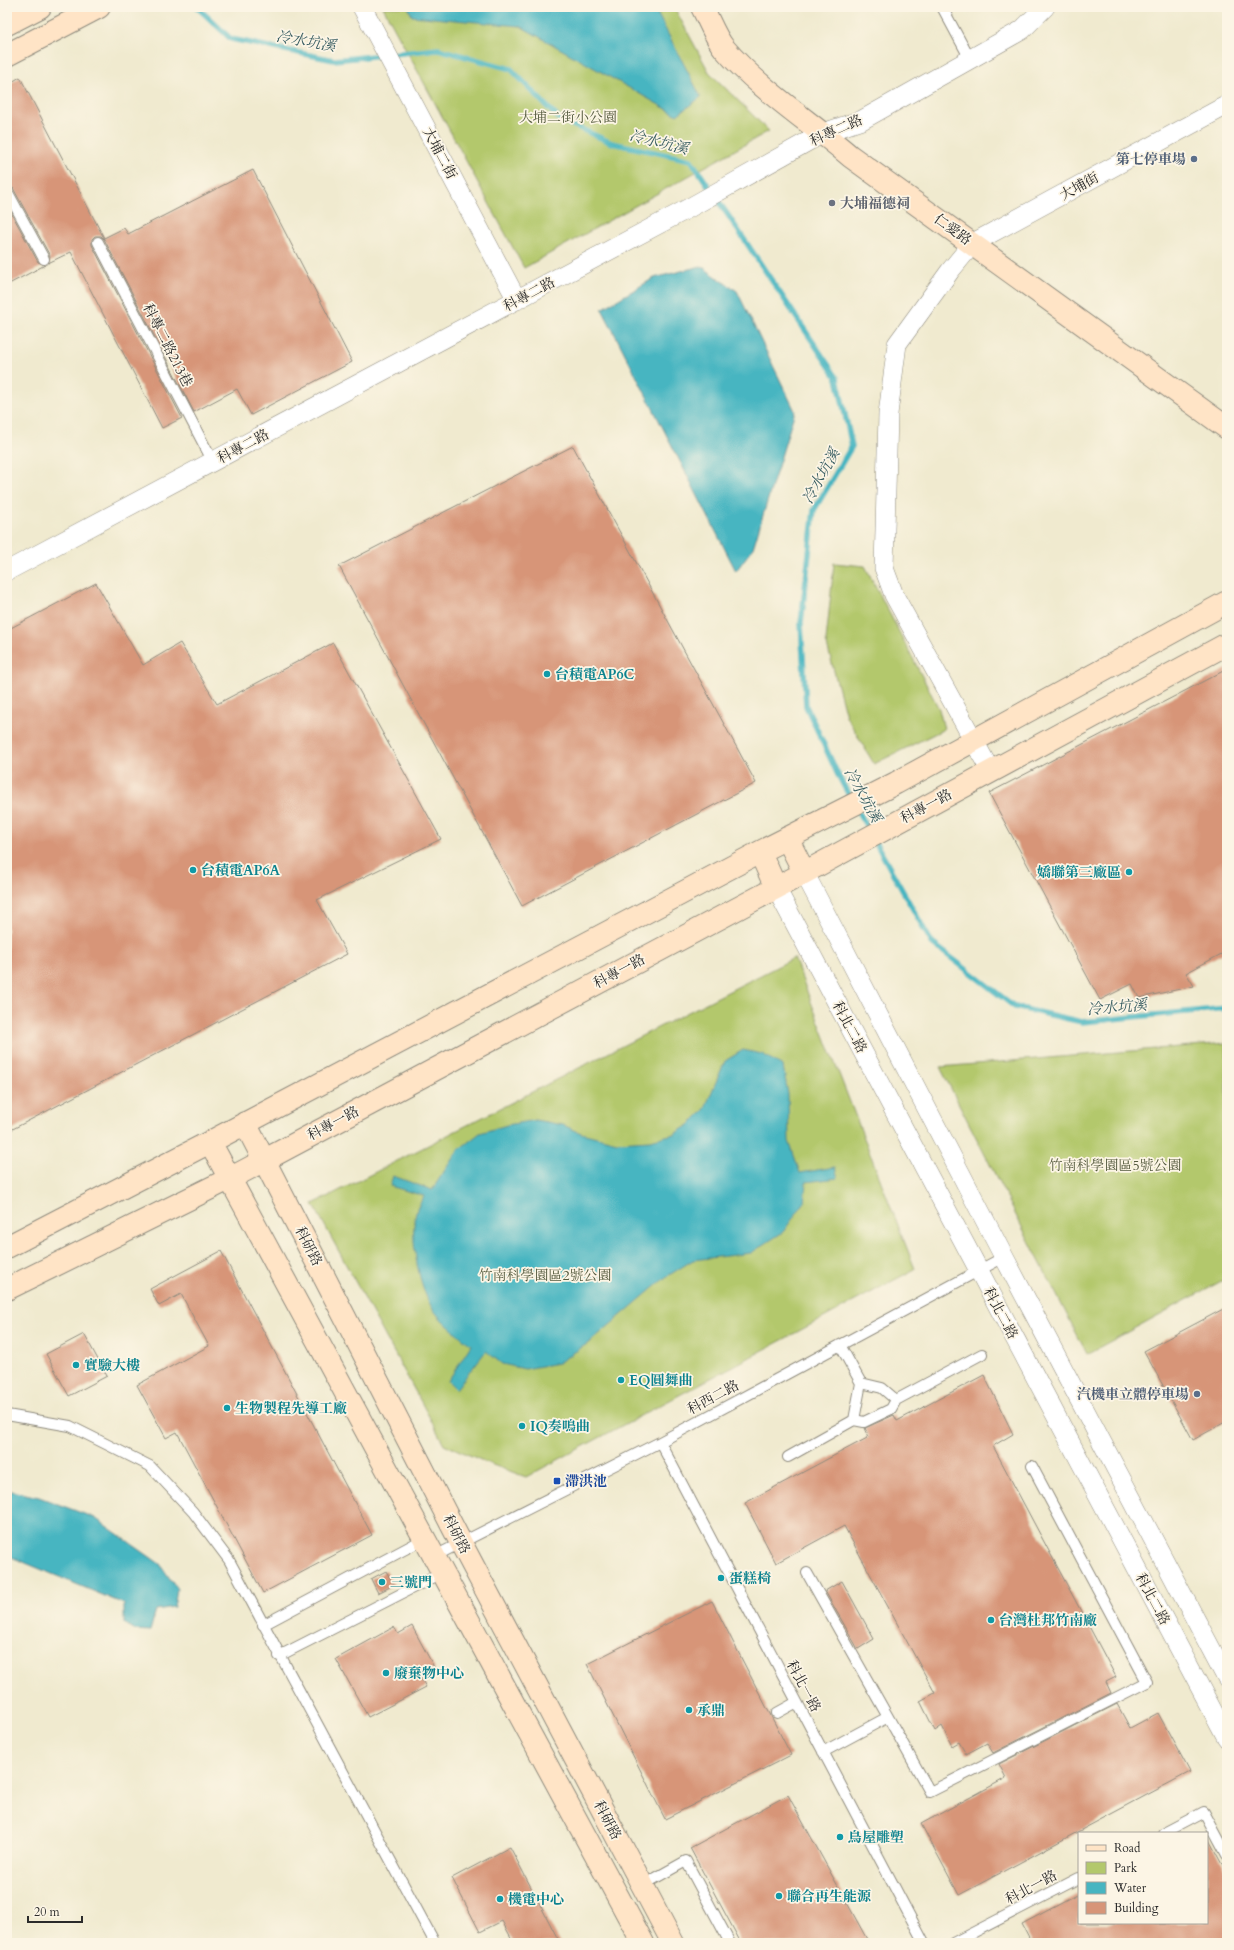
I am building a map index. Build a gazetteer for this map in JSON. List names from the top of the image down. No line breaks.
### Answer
{"streets":{"street":["科專二路","大埔二街","大埔街","仁愛路","科專一路","科北二路","科研路"],"lane":["科專二路213巷","科西二路","科北一路"]},"crossings":[["科專二路","大埔二街"],["科專二路","仁愛路"],["科專二路","科專二路213巷"],["大埔街","仁愛路"],["科專一路","科北二路"],["科專一路","科研路"],["科北二路","科西二路"],["科研路","科西二路"],["科西二路","科北一路"]],"water":["冷水坑溪"],"parks":["大埔二街小公園","竹南科學園區5號公園","竹南科學園區2號公園"],"places":{"other":["第七停車場","大埔福德祠","台積電AP6C","台積電AP6A","嬌聯第三廠區","實驗大樓","EQ圓舞曲","汽機車立體停車場","生物製程先導工廠","IQ奏鳴曲","蛋糕椅","三號門","台灣杜邦竹南廠","廢棄物中心","承鼎","鳥屋雕塑","聯合再生能源","機電中心"],"transit":["滯洪池"]},"legend":["Road","Park","Water","Building"],"scale_bar":"20 m"}
